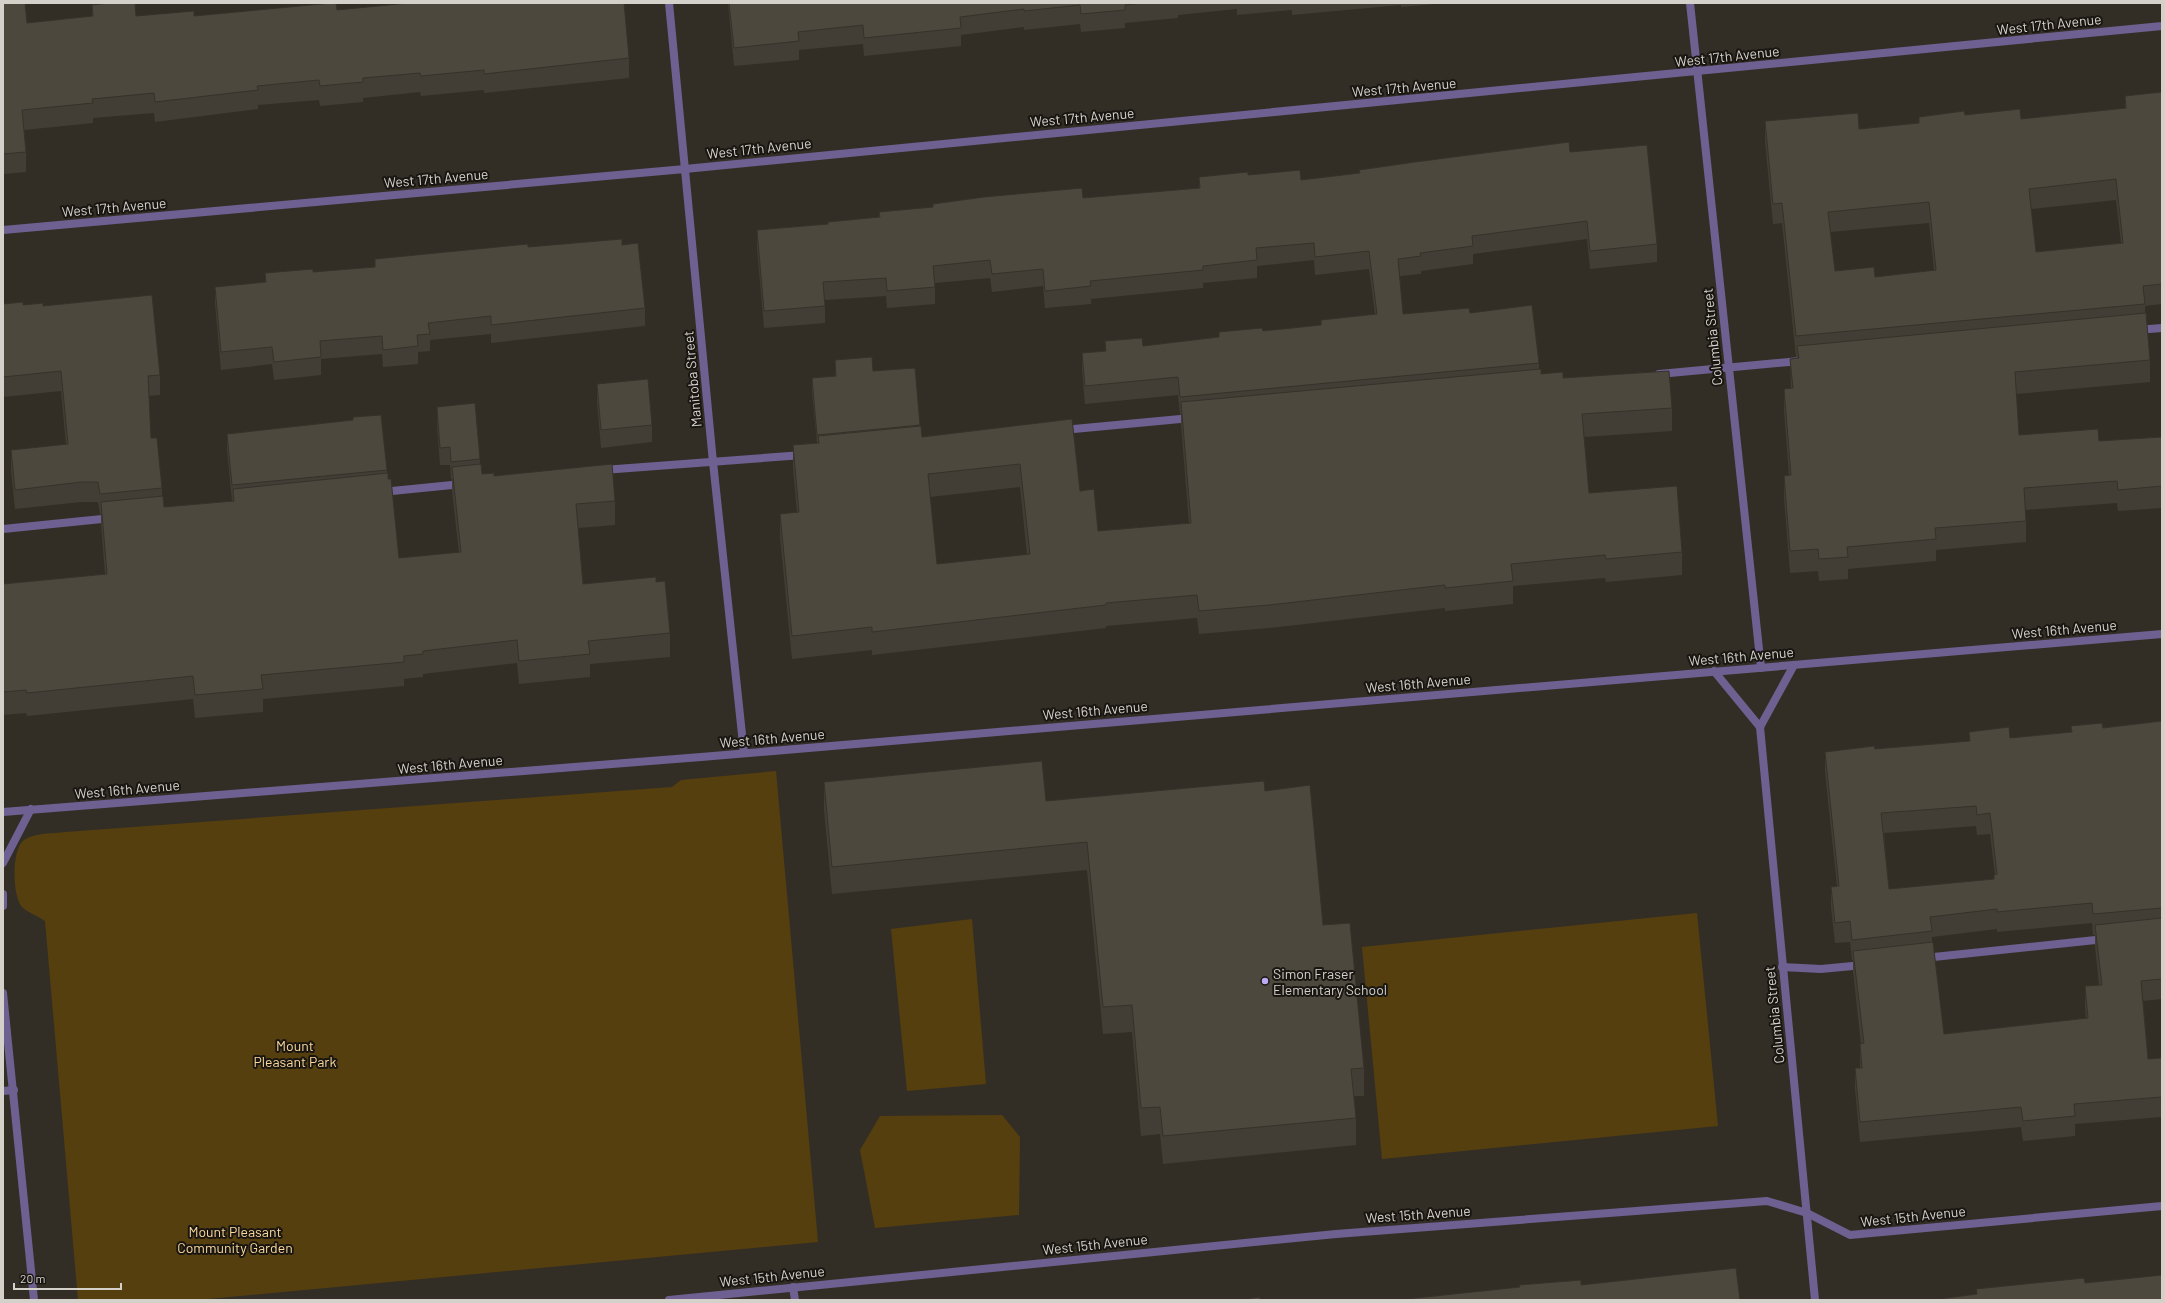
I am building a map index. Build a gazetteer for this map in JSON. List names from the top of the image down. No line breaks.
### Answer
{"streets":{"street":["West 17th Avenue","Columbia Street","Manitoba Street","West 16th Avenue","West 15th Avenue"]},"crossings":[["West 17th Avenue","Columbia Street"],["West 17th Avenue","Manitoba Street"],["Columbia Street","West 16th Avenue"],["Columbia Street","West 15th Avenue"],["Manitoba Street","West 16th Avenue"]],"parks":["Mount Pleasant Park","Mount Pleasant Community Garden"],"places":["Simon Fraser Elementary School"],"scale_bar":"20 m"}
